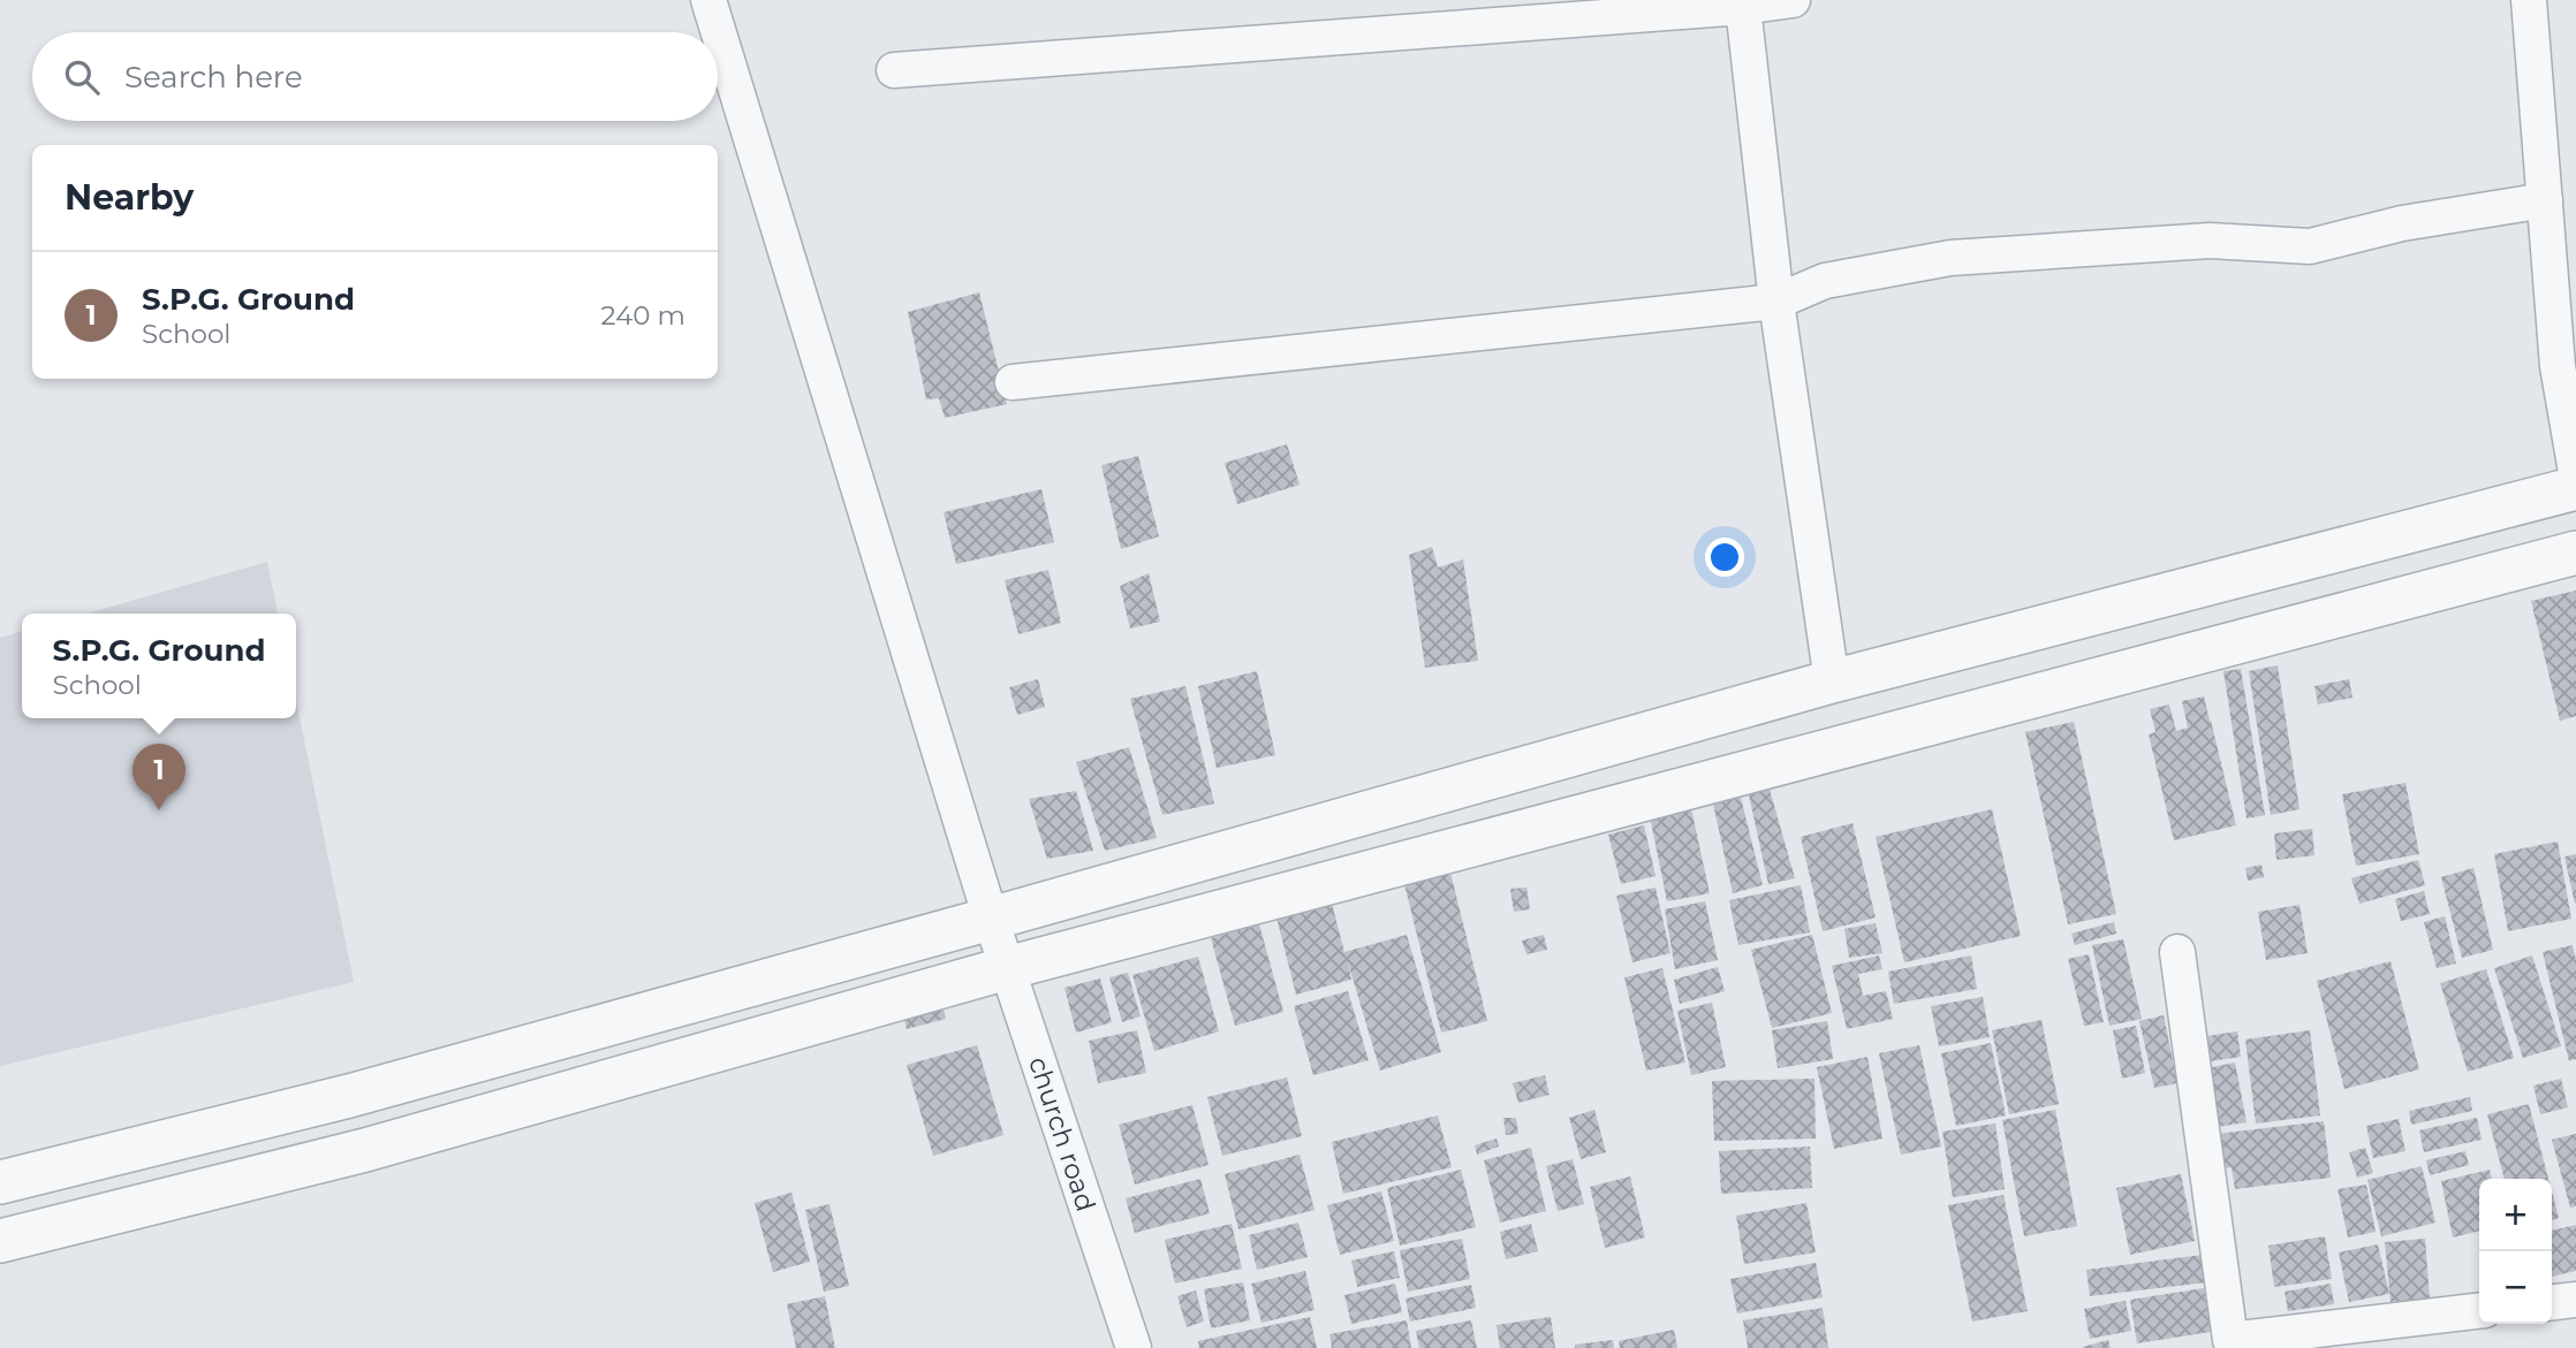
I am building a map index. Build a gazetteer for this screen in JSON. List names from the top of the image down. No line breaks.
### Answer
{"streets":{"street":["church road"]},"page":{"search":"Search here","heading":"Nearby","list":[{"mark":"1","name":"S.P.G. Ground","note":"School","value":"240 m"}],"popup":["S.P.G. Ground","School"],"pins":"1","map_buttons":["+","−"]}}
